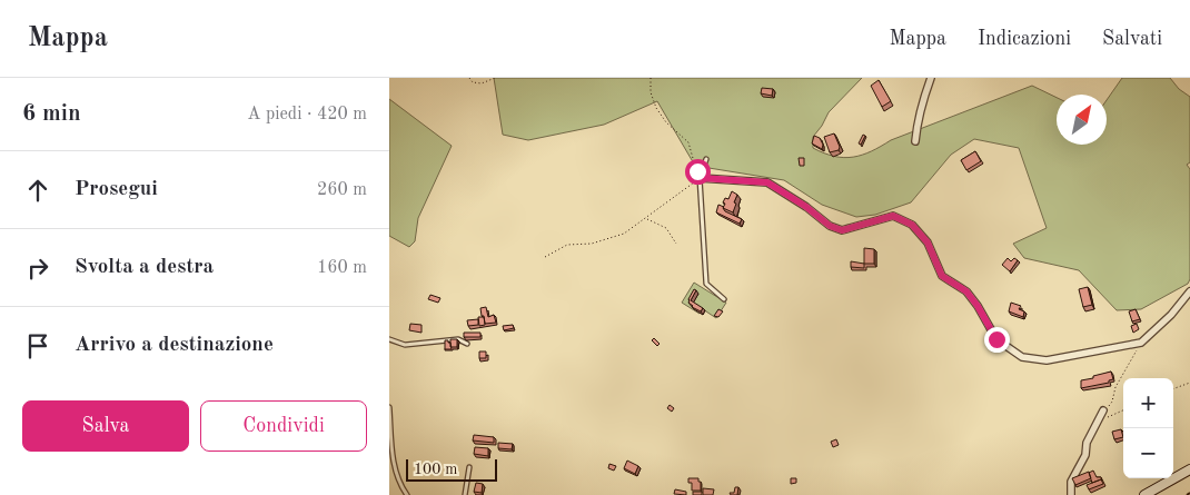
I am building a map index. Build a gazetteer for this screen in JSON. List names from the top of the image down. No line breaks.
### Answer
{"scale_bar":"100 m","north":"top right","page":{"header":"Mappa","nav":["Mappa","Indicazioni","Salvati"],"heading":["6 min","A piedi · 420 m"],"list":[["Prosegui","260 m"],["Svolta a destra","160 m"],"Arrivo a destinazione"],"map_buttons":["+","−"],"buttons":["Salva","Condividi"],"scale":"100 m"}}
